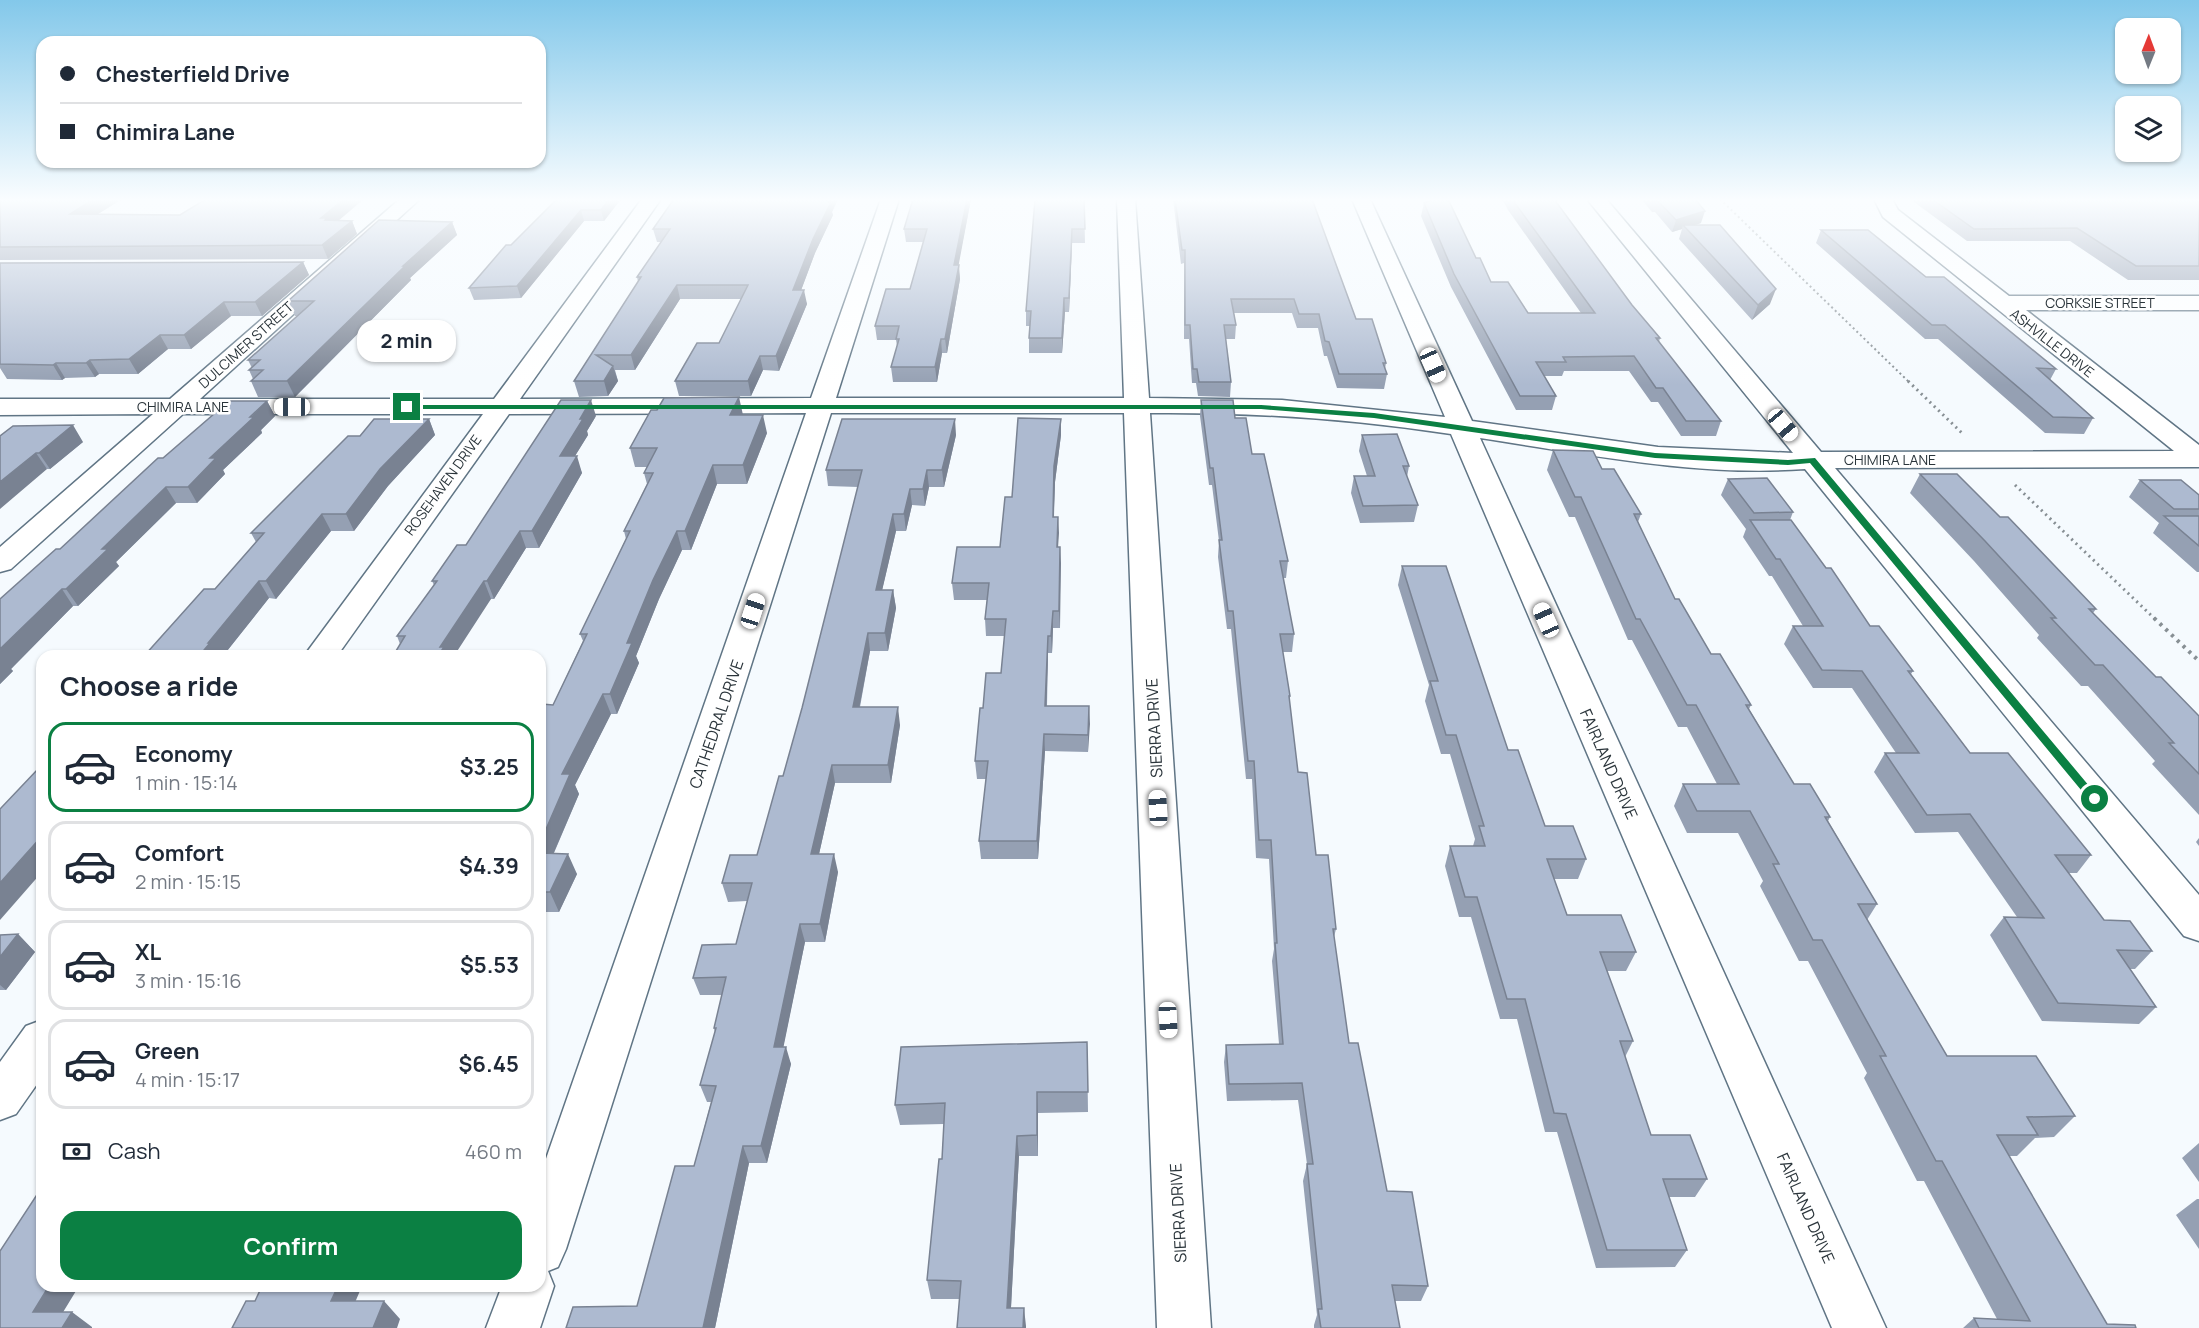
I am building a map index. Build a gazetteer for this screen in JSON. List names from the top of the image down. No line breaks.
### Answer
{"streets":{"street":["CORKSIE STREET","ASHVILLE DRIVE","DULCIMER STREET","CHIMIRA LANE","ROSEHAVEN DRIVE","CATHEDRAL DRIVE","SIERRA DRIVE","FAIRLAND DRIVE"]},"crossings":[["CORKSIE STREET","ASHVILLE DRIVE"],["ASHVILLE DRIVE","CHIMIRA LANE"],["DULCIMER STREET","CHIMIRA LANE"],["CHIMIRA LANE","ROSEHAVEN DRIVE"],["CHIMIRA LANE","CATHEDRAL DRIVE"],["CHIMIRA LANE","SIERRA DRIVE"],["CHIMIRA LANE","FAIRLAND DRIVE"]],"north":"top","page":{"banner":["Chesterfield Drive","Chimira Lane"],"bubble":"2 min","heading":"Choose a ride","list":[{"name":"Economy","note":"1 min · 15:14","value":"$3.25"},{"name":"Comfort","note":"2 min · 15:15","value":"$4.39"},{"name":"XL","note":"3 min · 15:16","value":"$5.53"},{"name":"Green","note":"4 min · 15:17","value":"$6.45"}],"pay":["Cash","460 m"],"buttons":"Confirm"}}
